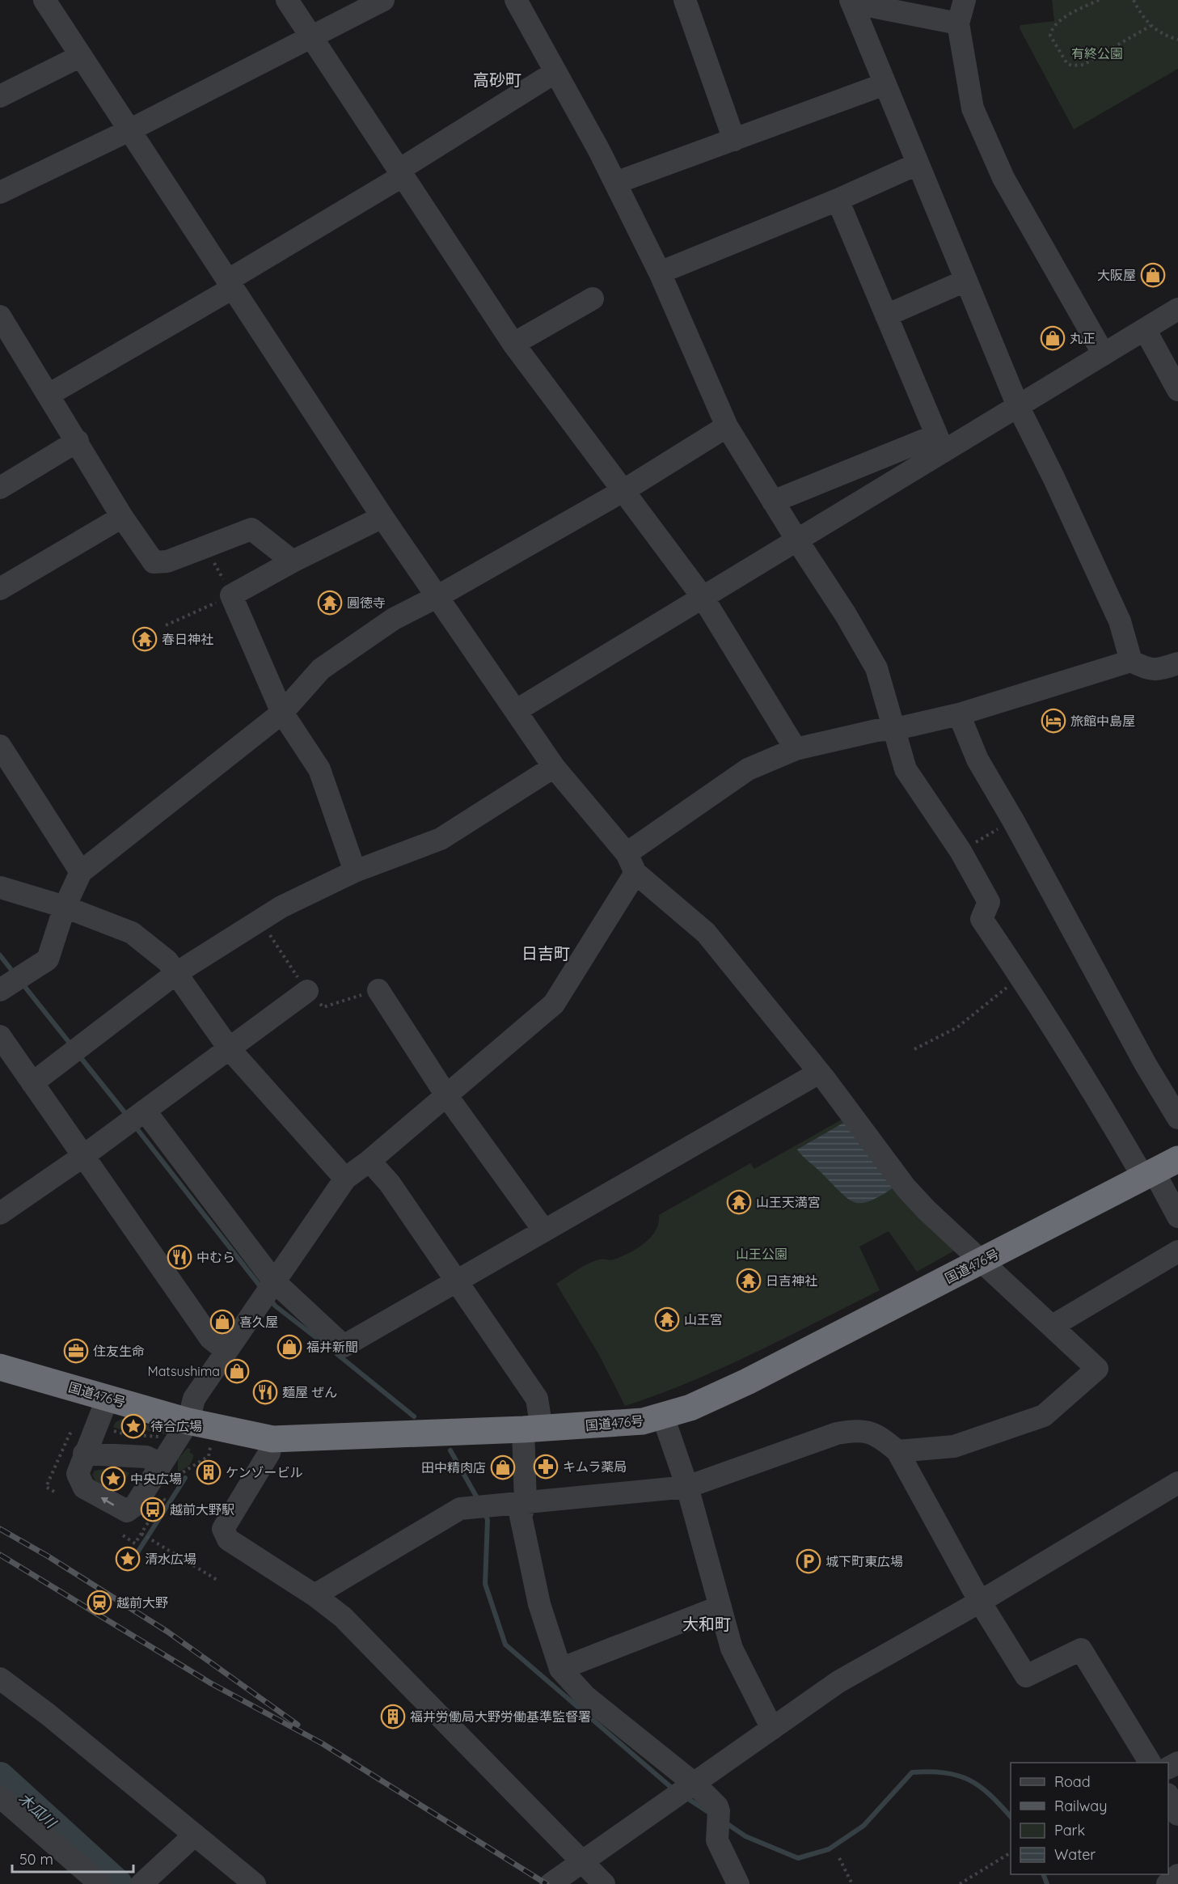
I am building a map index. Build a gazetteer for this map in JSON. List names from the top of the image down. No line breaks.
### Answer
{"streets":{"highway":["国道476号"]},"districts":["高砂町","日吉町","大和町"],"water":["木瓜川"],"parks":["有終公園","山王公園"],"places":{"shop":["大阪屋","丸正","喜久屋","福井新聞","Matsushima","田中精肉店"],"temple":["圓徳寺","春日神社","山王天満宮","日吉神社","山王宮"],"hotel":["旅館中島屋"],"restaurant":["中むら","麺屋 ぜん"],"office":["住友生命"],"place":["待合広場","中央広場","清水広場"],"pharmacy":["キムラ薬局"],"building":["ケンゾービル","福井労働局大野労働基準監督署"],"bus stop":["越前大野駅"],"parking":["城下町東広場"],"station":["越前大野"]},"legend":["Road","Railway","Park","Water"],"scale_bar":"50 m"}
